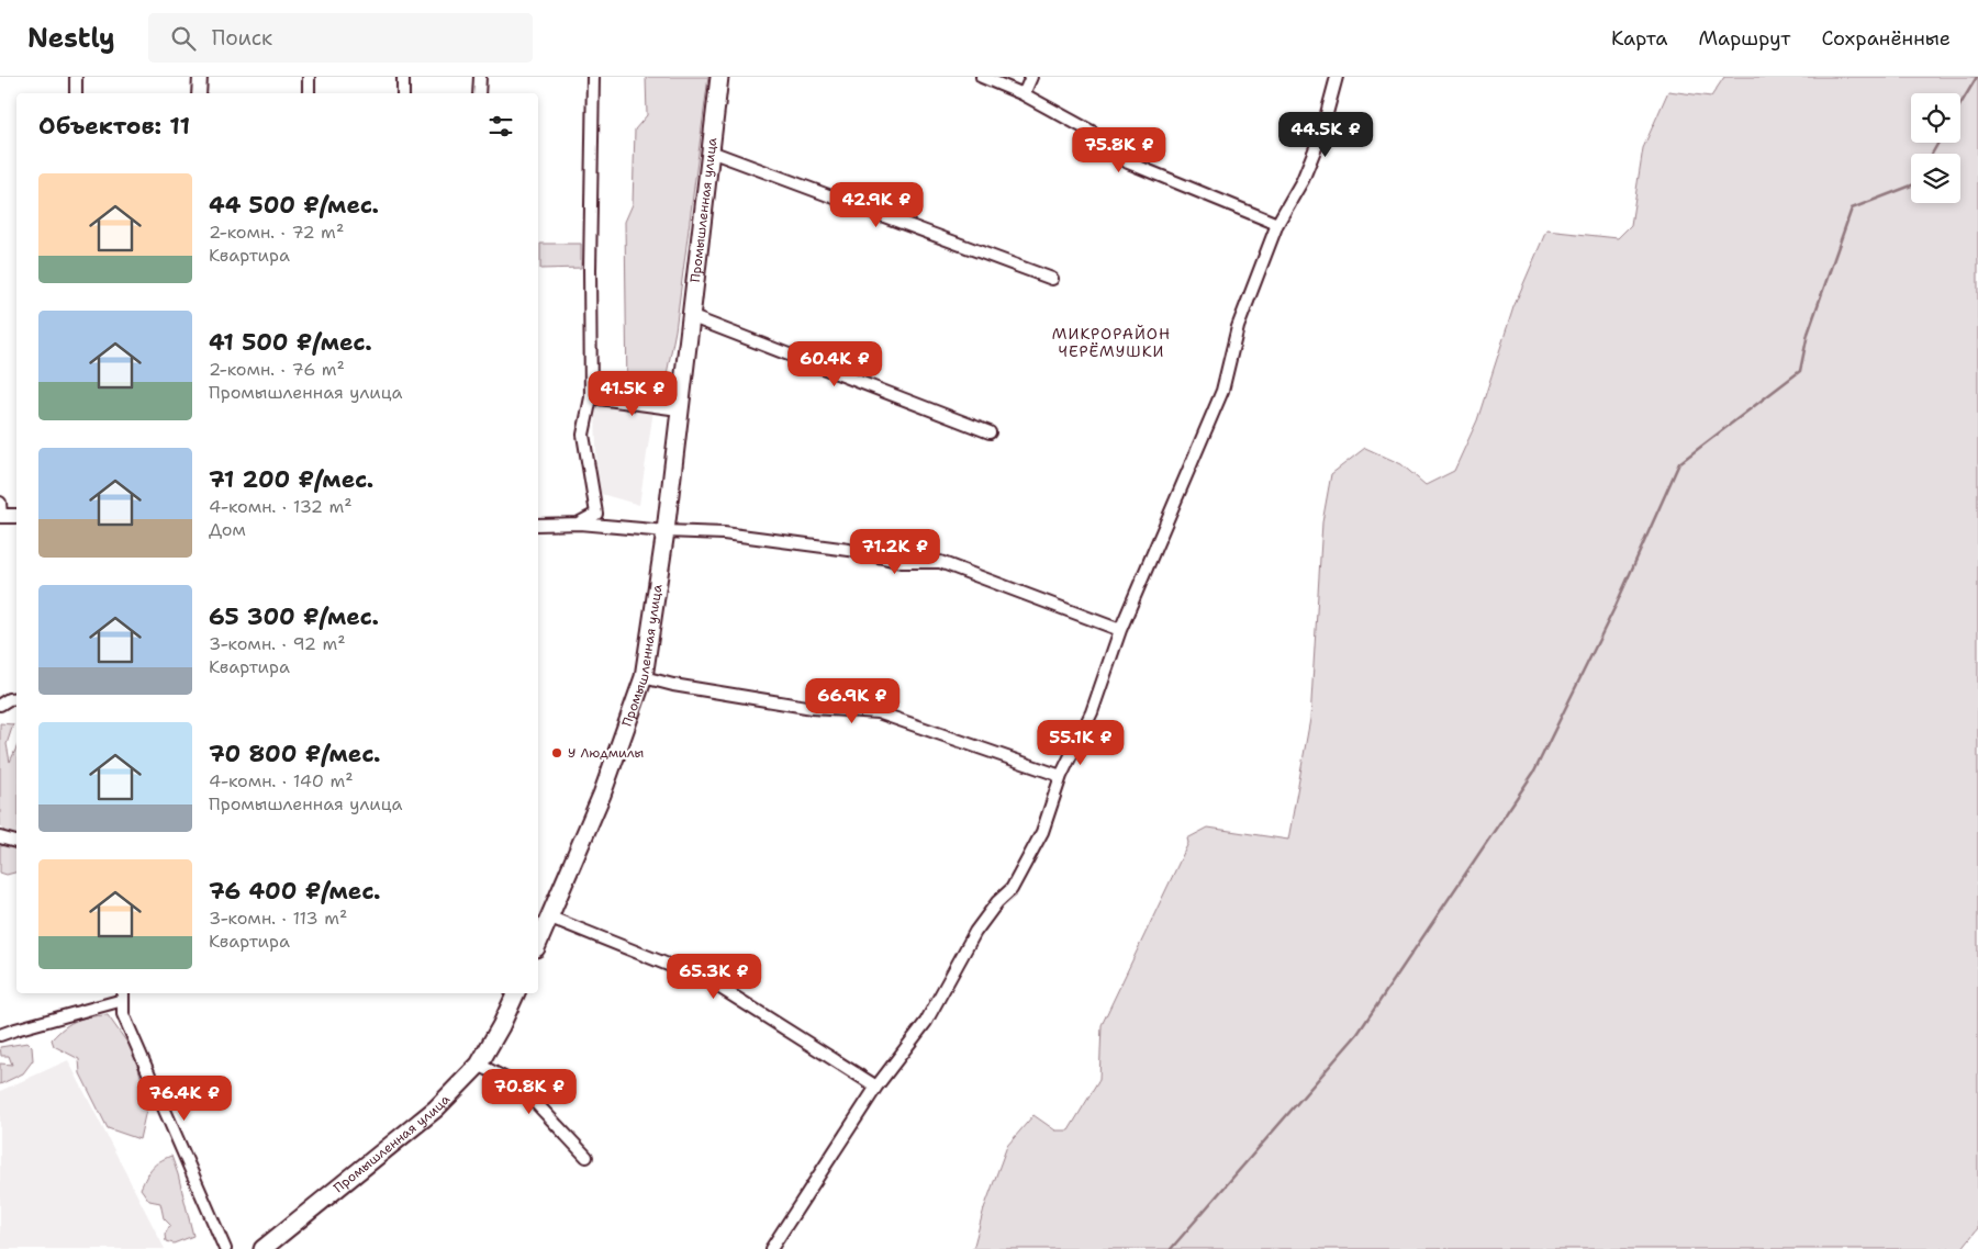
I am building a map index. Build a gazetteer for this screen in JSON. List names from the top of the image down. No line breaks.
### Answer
{"streets":{"main road":["Промышленная улица"]},"districts":["МИКРОРАЙОН ЧЕРЁМУШКИ"],"places":["У Людмилы"],"page":{"header":"Nestly","search":"Поиск","nav":["Карта","Маршрут","Сохранённые"],"heading":"Объектов: 11","price":["44.5K ₽","75.8K ₽","42.9K ₽","60.4K ₽","41.5K ₽","71.2K ₽","66.9K ₽","55.1K ₽","65.3K ₽","70.8K ₽","76.4K ₽"],"list":[{"name":"44 500 ₽/мес.","note":"2-комн. · 72 m² · Квартира"},{"name":"41 500 ₽/мес.","note":"2-комн. · 76 m² · Промышленная улица"},{"name":"71 200 ₽/мес.","note":"4-комн. · 132 m² · Дом"},{"name":"65 300 ₽/мес.","note":"3-комн. · 92 m² · Квартира"},{"name":"70 800 ₽/мес.","note":"4-комн. · 140 m² · Промышленная улица"},{"name":"76 400 ₽/мес.","note":"3-комн. · 113 m² · Квартира"}]}}
